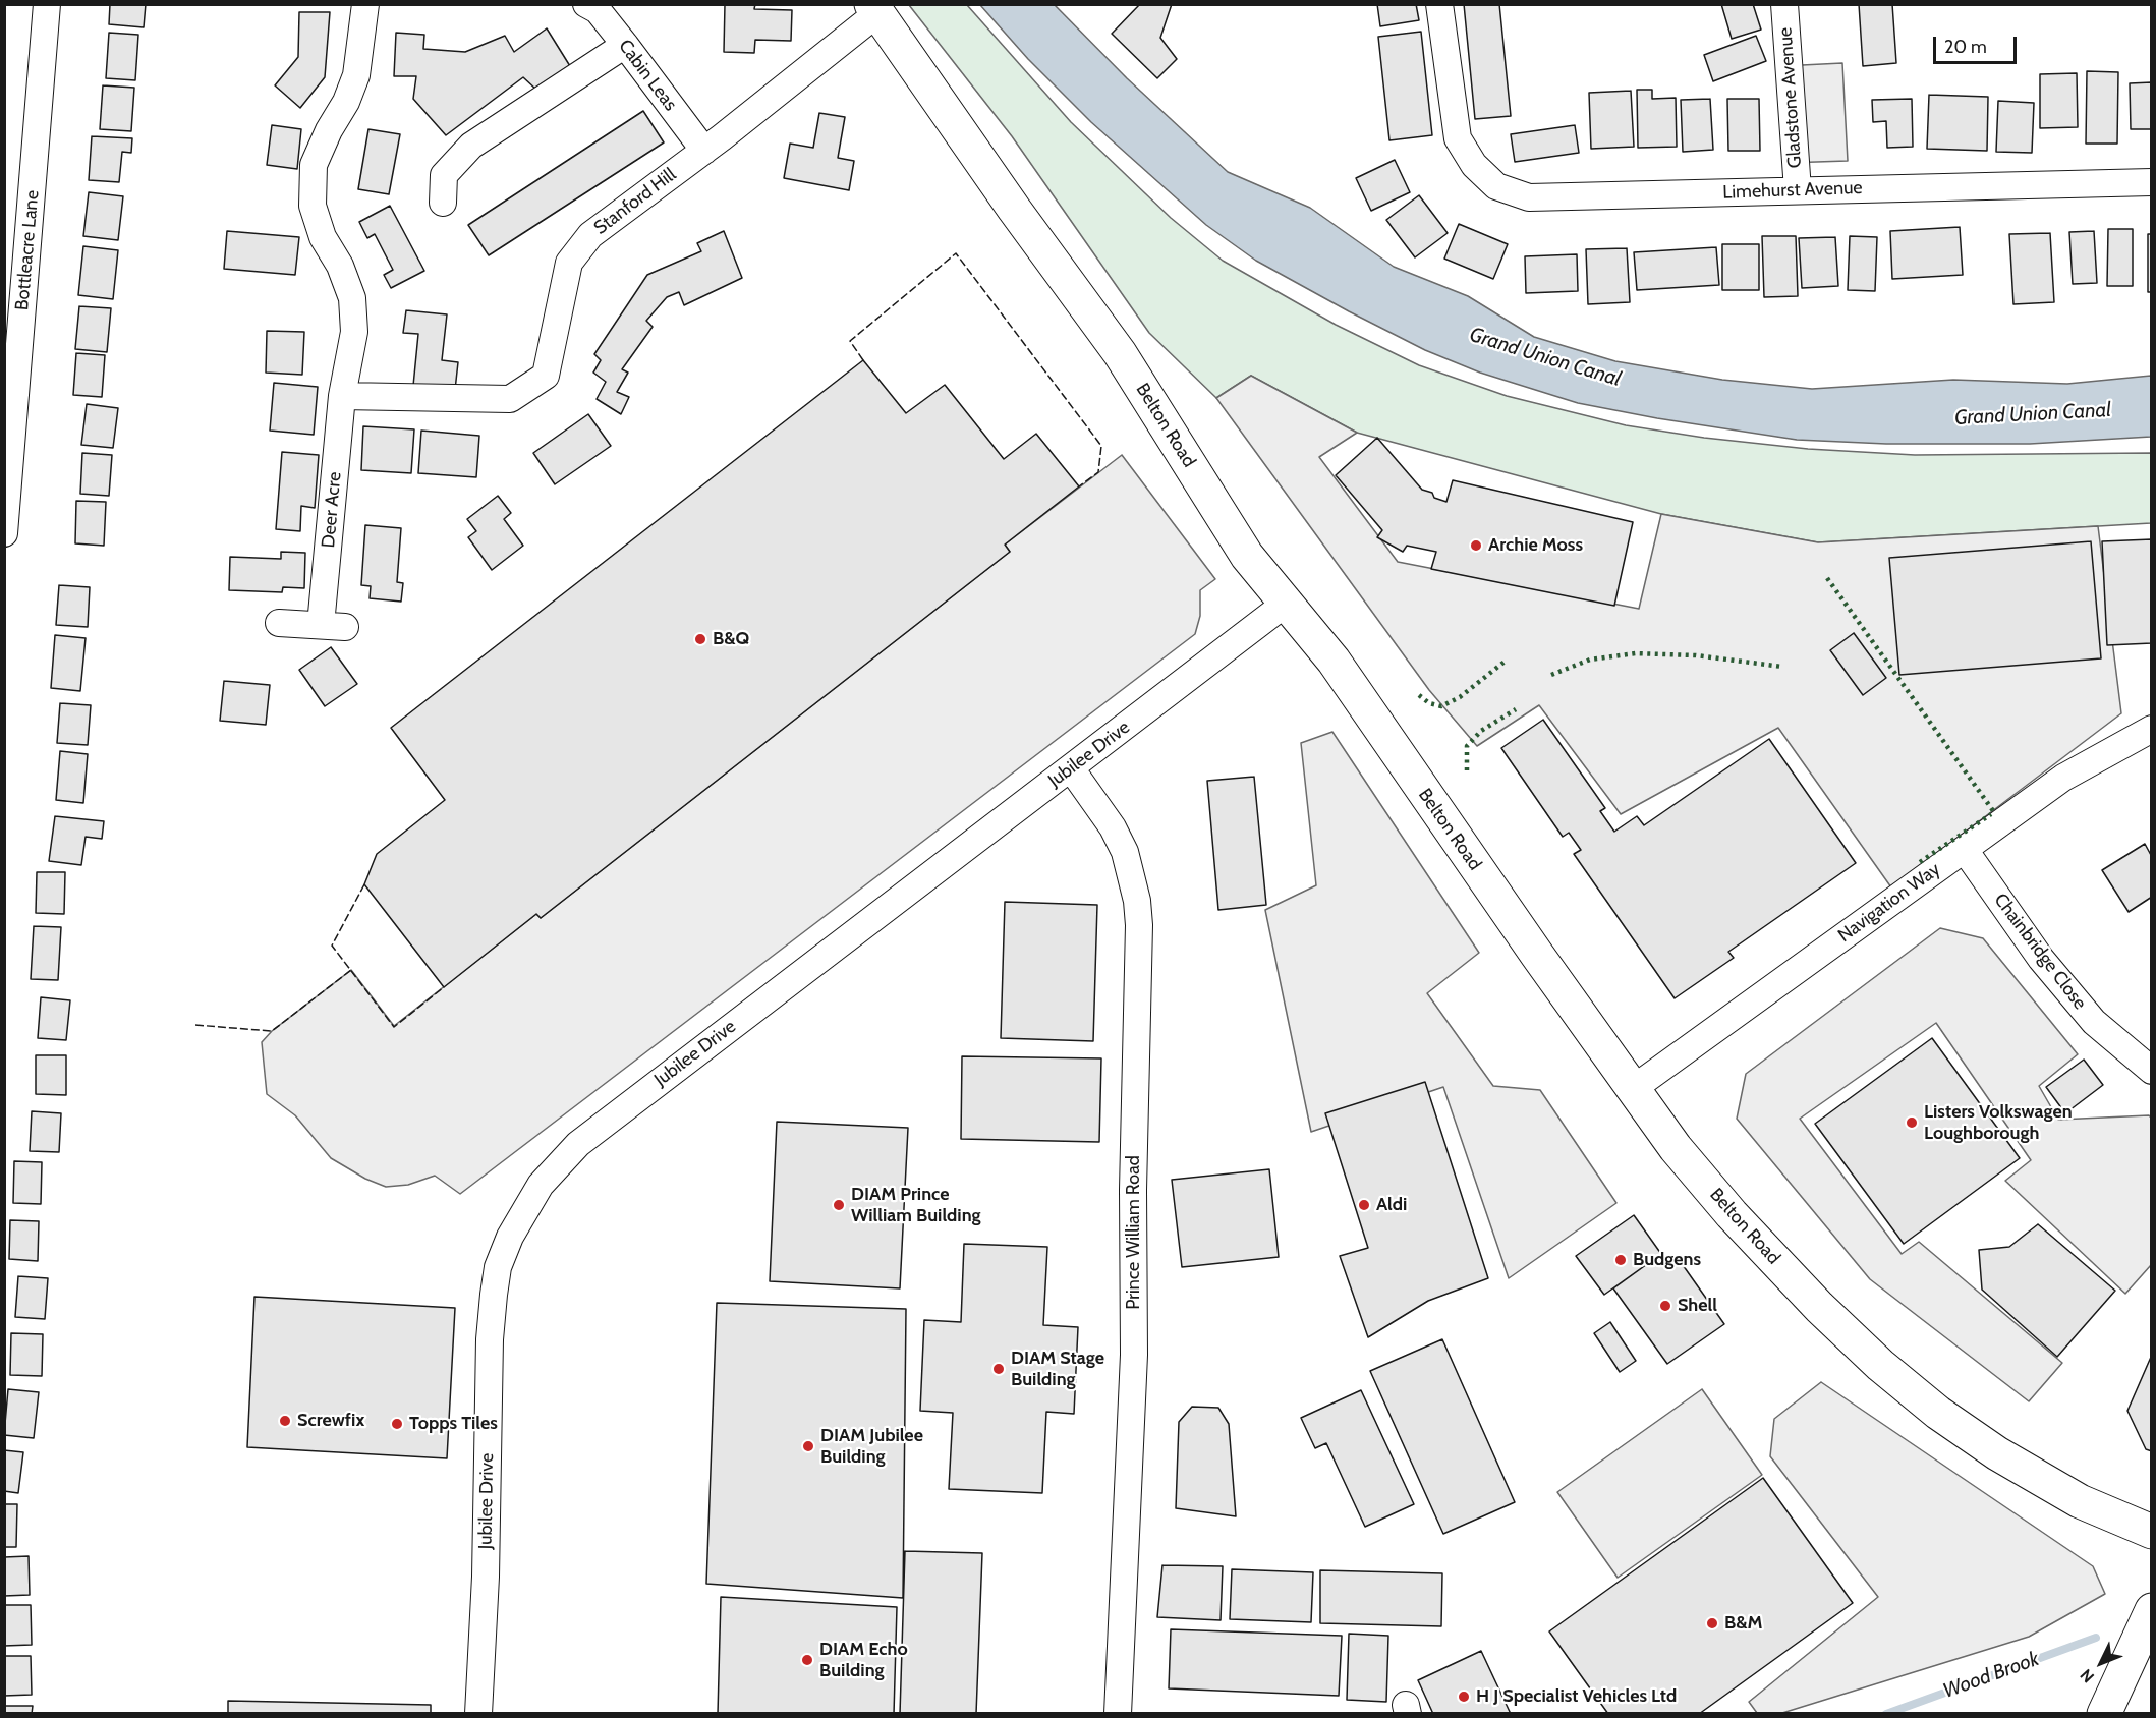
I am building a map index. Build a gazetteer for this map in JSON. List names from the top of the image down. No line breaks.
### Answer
{"streets":{"main road":["Belton Road"],"street":["Cabin Leas","Gladstone Avenue","Limehurst Avenue","Stanford Hill","Bottleacre Lane","Deer Acre","Jubilee Drive","Navigation Way","Chainbridge Close","Prince William Road"]},"crossings":[["Cabin Leas","Stanford Hill"],["Gladstone Avenue","Limehurst Avenue"],["Stanford Hill","Belton Road"],["Stanford Hill","Deer Acre"],["Belton Road","Jubilee Drive"],["Belton Road","Navigation Way"],["Jubilee Drive","Prince William Road"],["Navigation Way","Chainbridge Close"]],"water":["Grand Union Canal","Wood Brook"],"places":["Archie Moss","B&Q","Listers Volkswagen Loughborough","DIAM Prince William Building","Aldi","Budgens","Shell","DIAM Stage Building","Screwfix","Topps Tiles","DIAM Jubilee Building","B&M","DIAM Echo Building","H J Specialist Vehicles Ltd"],"scale_bar":"20 m","north":"bottom left"}
